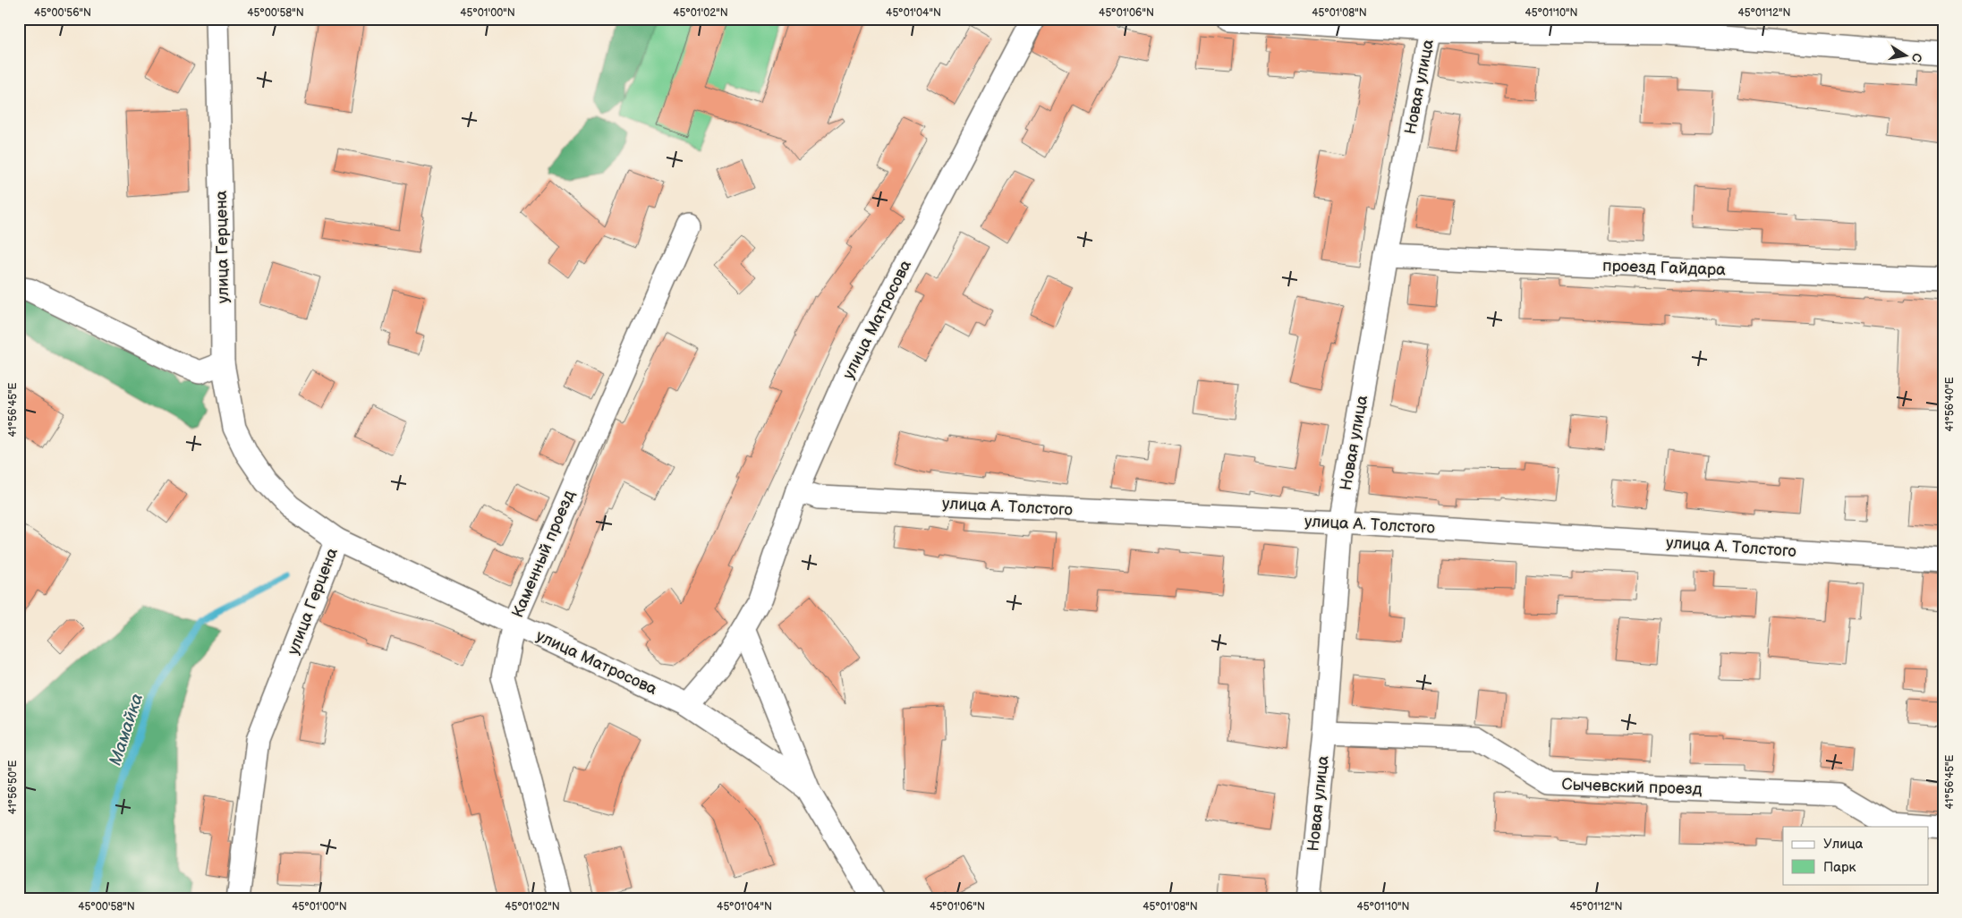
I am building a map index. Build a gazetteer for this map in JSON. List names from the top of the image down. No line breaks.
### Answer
{"streets":{"street":["Новая улица","улица Герцена","проезд Гайдара","улица Матросова","улица А. Толстого","Каменный проезд","Сычевский проезд"]},"crossings":[["Новая улица","проезд Гайдара"],["Новая улица","улица А. Толстого"],["Новая улица","Сычевский проезд"],["улица Герцена","улица Матросова"],["улица Матросова","улица А. Толстого"],["улица Матросова","Каменный проезд"]],"water":["Мамайка"],"legend":["Улица","Парк"],"north":"right","coordinates":["45°00'56\"N","45°00'58\"N","45°01'00\"N","45°01'02\"N","45°01'04\"N","45°01'06\"N","45°01'08\"N","45°01'10\"N","45°01'12\"N","41°56'40\"E","41°56'45\"E","41°56'50\"E"]}
